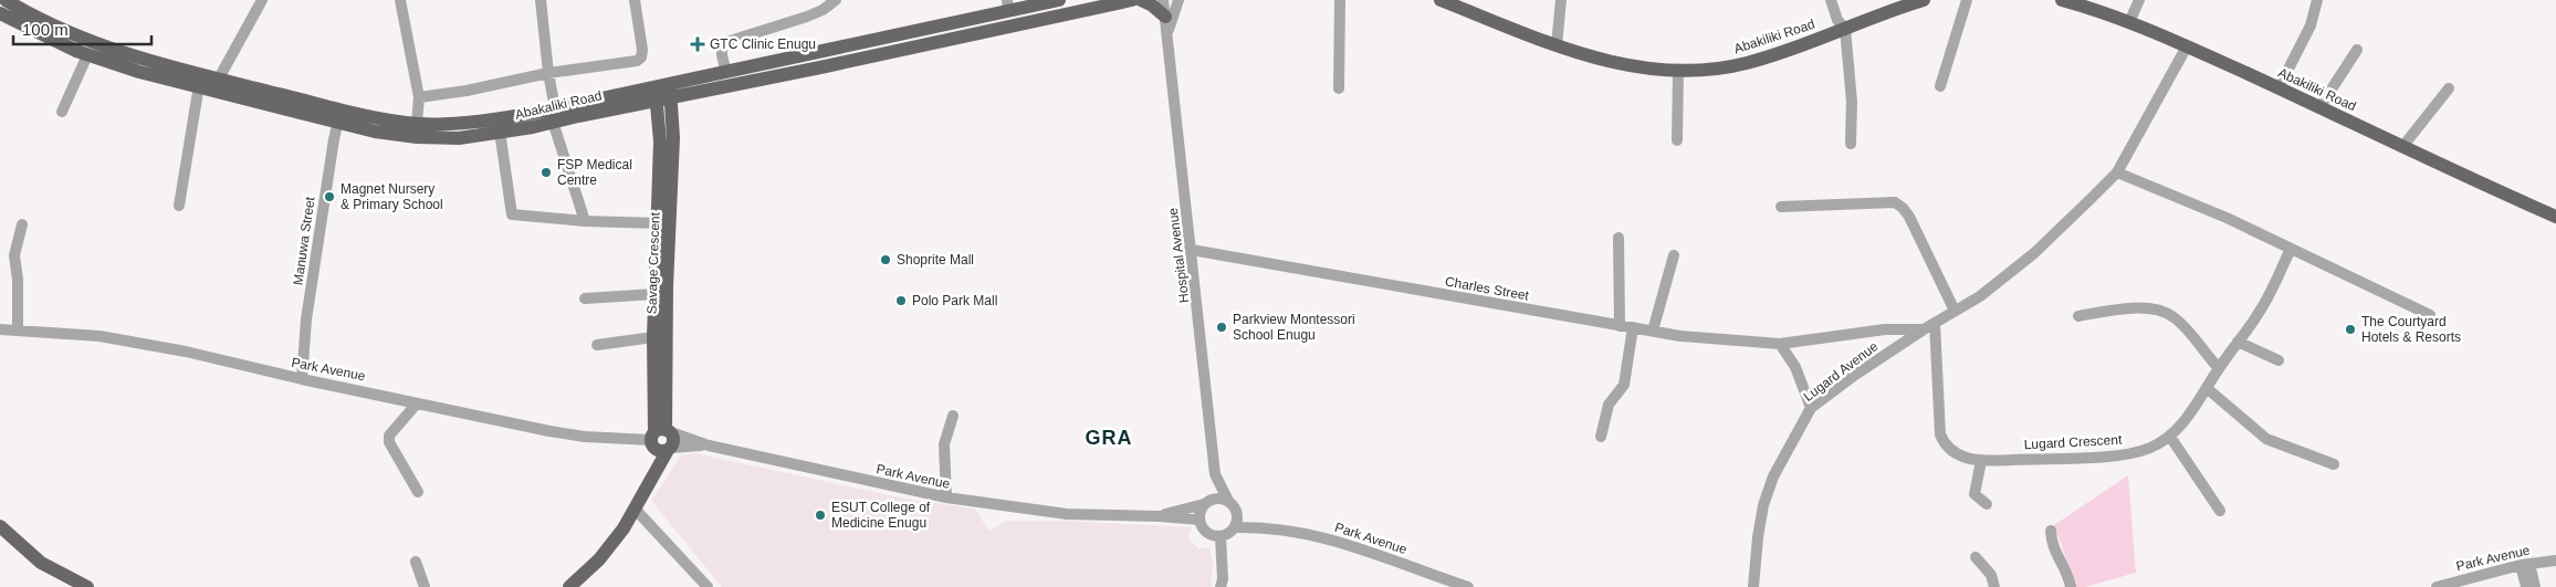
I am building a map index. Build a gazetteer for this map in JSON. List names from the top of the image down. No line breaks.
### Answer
{"streets":{"main road":["Abakiliki Road","Abakaliki Road","Savage Crescent"],"street":["Manuwa Street","Hospital Avenue","Charles Street","Park Avenue","Lugard Avenue","Lugard Crescent"]},"crossings":[["Abakiliki Road","Lugard Avenue"],["Abakaliki Road","Manuwa Street"],["Abakaliki Road","Savage Crescent"],["Manuwa Street","Park Avenue"],["Hospital Avenue","Charles Street"],["Savage Crescent","Park Avenue"],["Charles Street","Lugard Avenue"],["Lugard Avenue","Lugard Crescent"]],"districts":["GRA"],"places":{"health":["GTC Clinic Enugu"],"other":["FSP Medical Centre","Magnet Nursery & Primary School","Shoprite Mall","Polo Park Mall","Parkview Montessori School Enugu","The Courtyard Hotels & Resorts","ESUT College of Medicine Enugu"]},"scale_bar":"100 m"}
